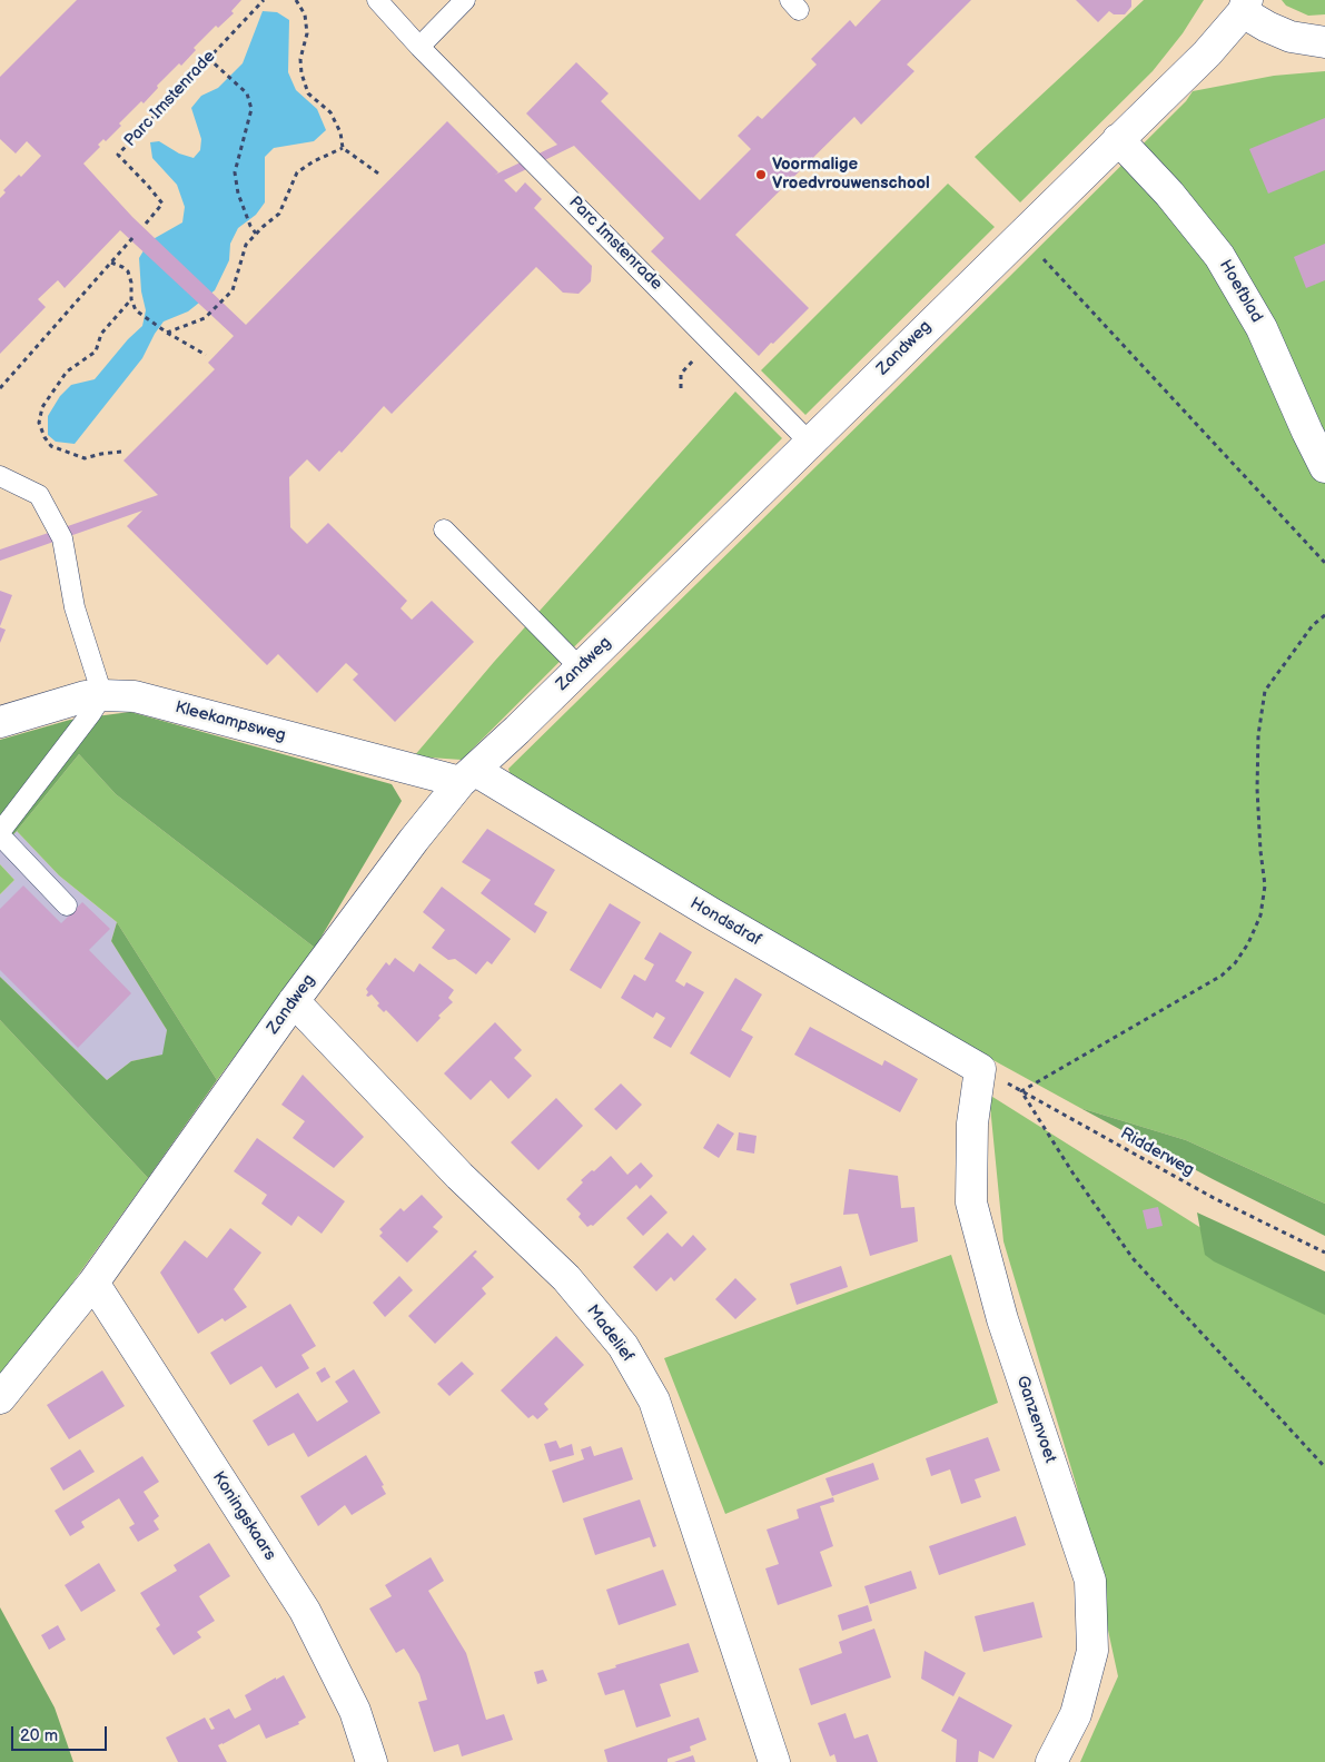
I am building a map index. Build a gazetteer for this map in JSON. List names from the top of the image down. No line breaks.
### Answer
{"streets":{"street":["Hoefblad","Zandweg","Kleekampsweg","Hondsdraf","Madelief","Ganzenvoet","Koningskaars"],"lane":["Parc Imstenrade"],"path":["Ridderweg"]},"crossings":[["Parc Imstenrade","Zandweg"],["Hoefblad","Zandweg"],["Zandweg","Kleekampsweg"],["Zandweg","Hondsdraf"],["Zandweg","Madelief"],["Zandweg","Koningskaars"],["Kleekampsweg","Hondsdraf"],["Hondsdraf","Ridderweg"],["Hondsdraf","Ganzenvoet"],["Ridderweg","Ganzenvoet"]],"places":["Voormalige Vroedvrouwenschool"],"scale_bar":"20 m"}
